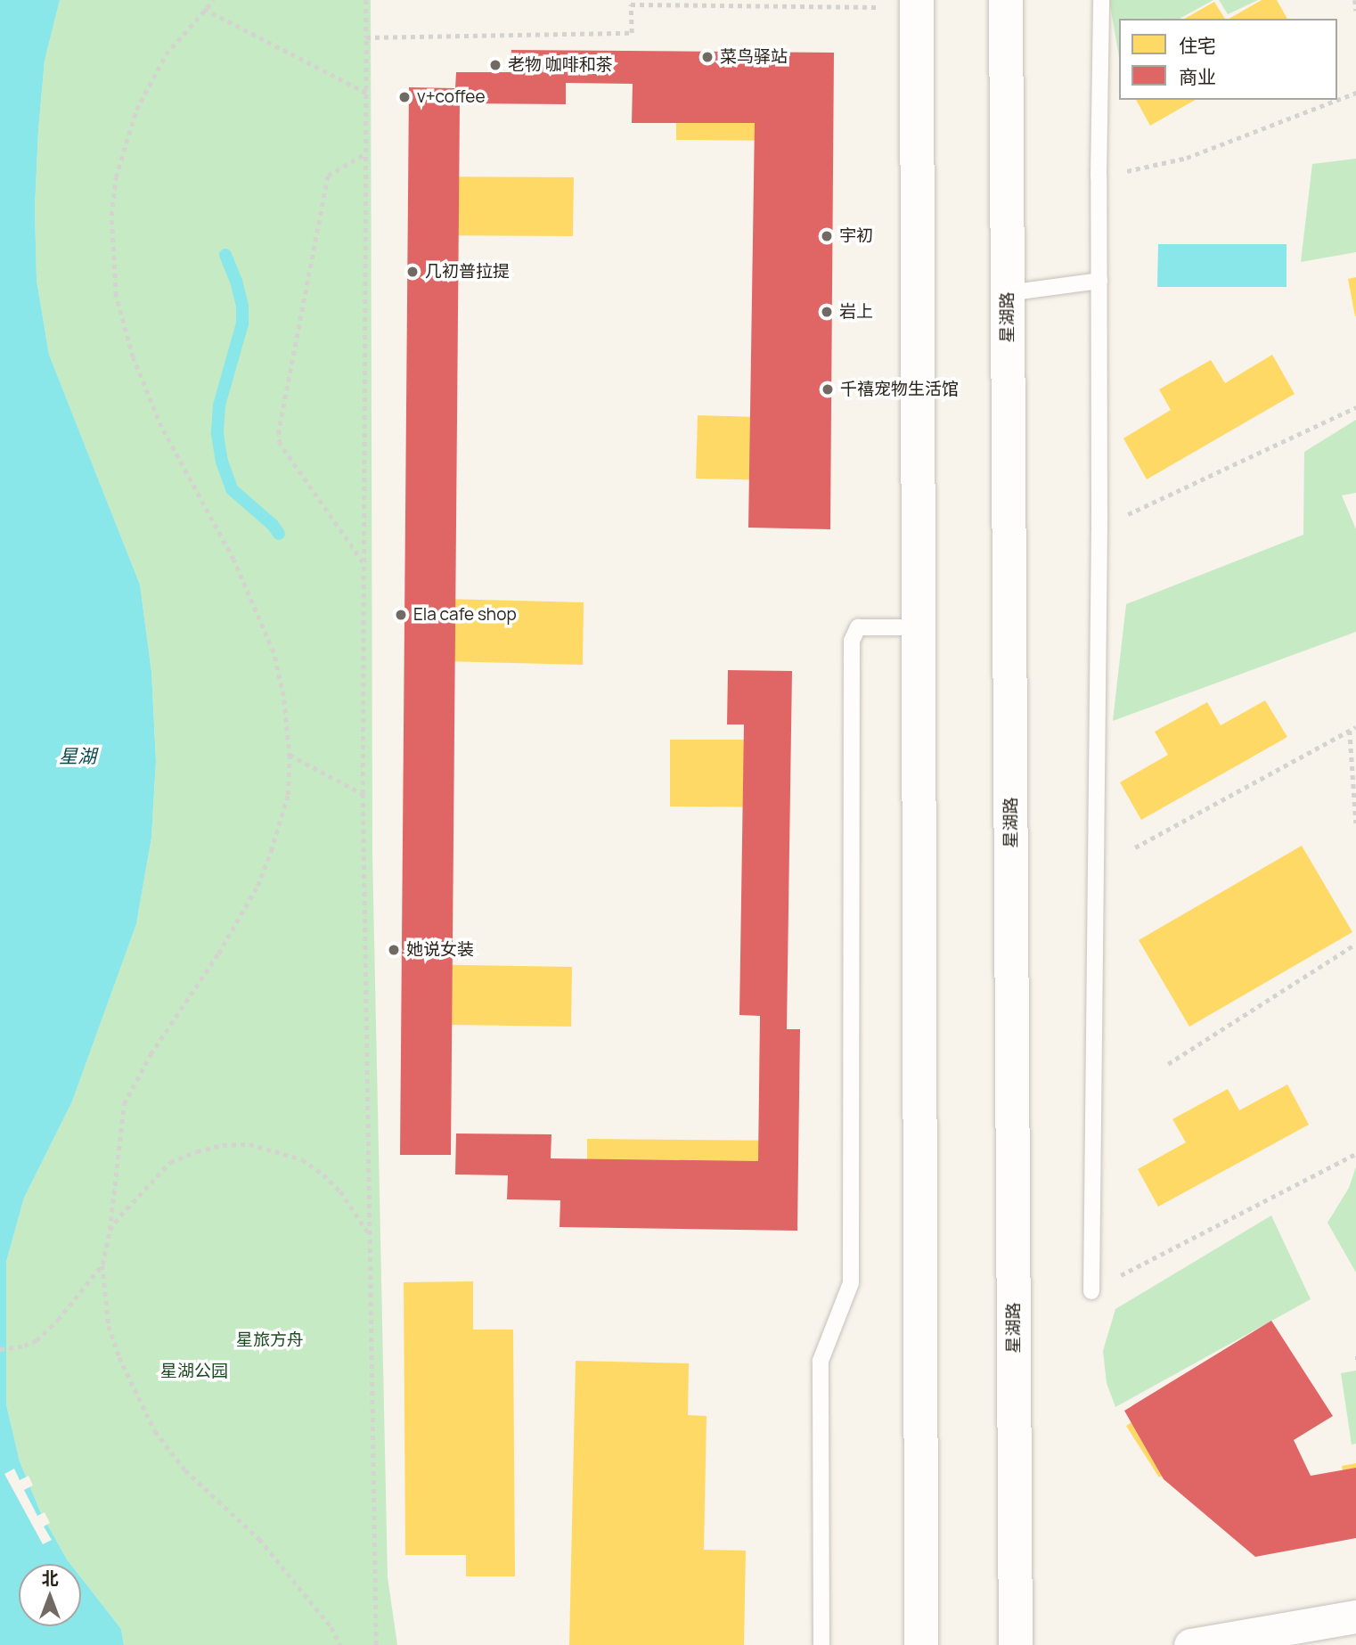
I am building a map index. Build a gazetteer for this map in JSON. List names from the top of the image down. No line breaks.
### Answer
{"streets":{"street":["星湖路"]},"water":["星湖"],"parks":["星旅方舟","星湖公园"],"places":["菜鸟驿站","老物 咖啡和茶","v+coffee","宇初","几初普拉提","岩上","千禧宠物生活馆","Ela cafe shop","她说女装"],"legend":["住宅","商业"],"north":"top"}
